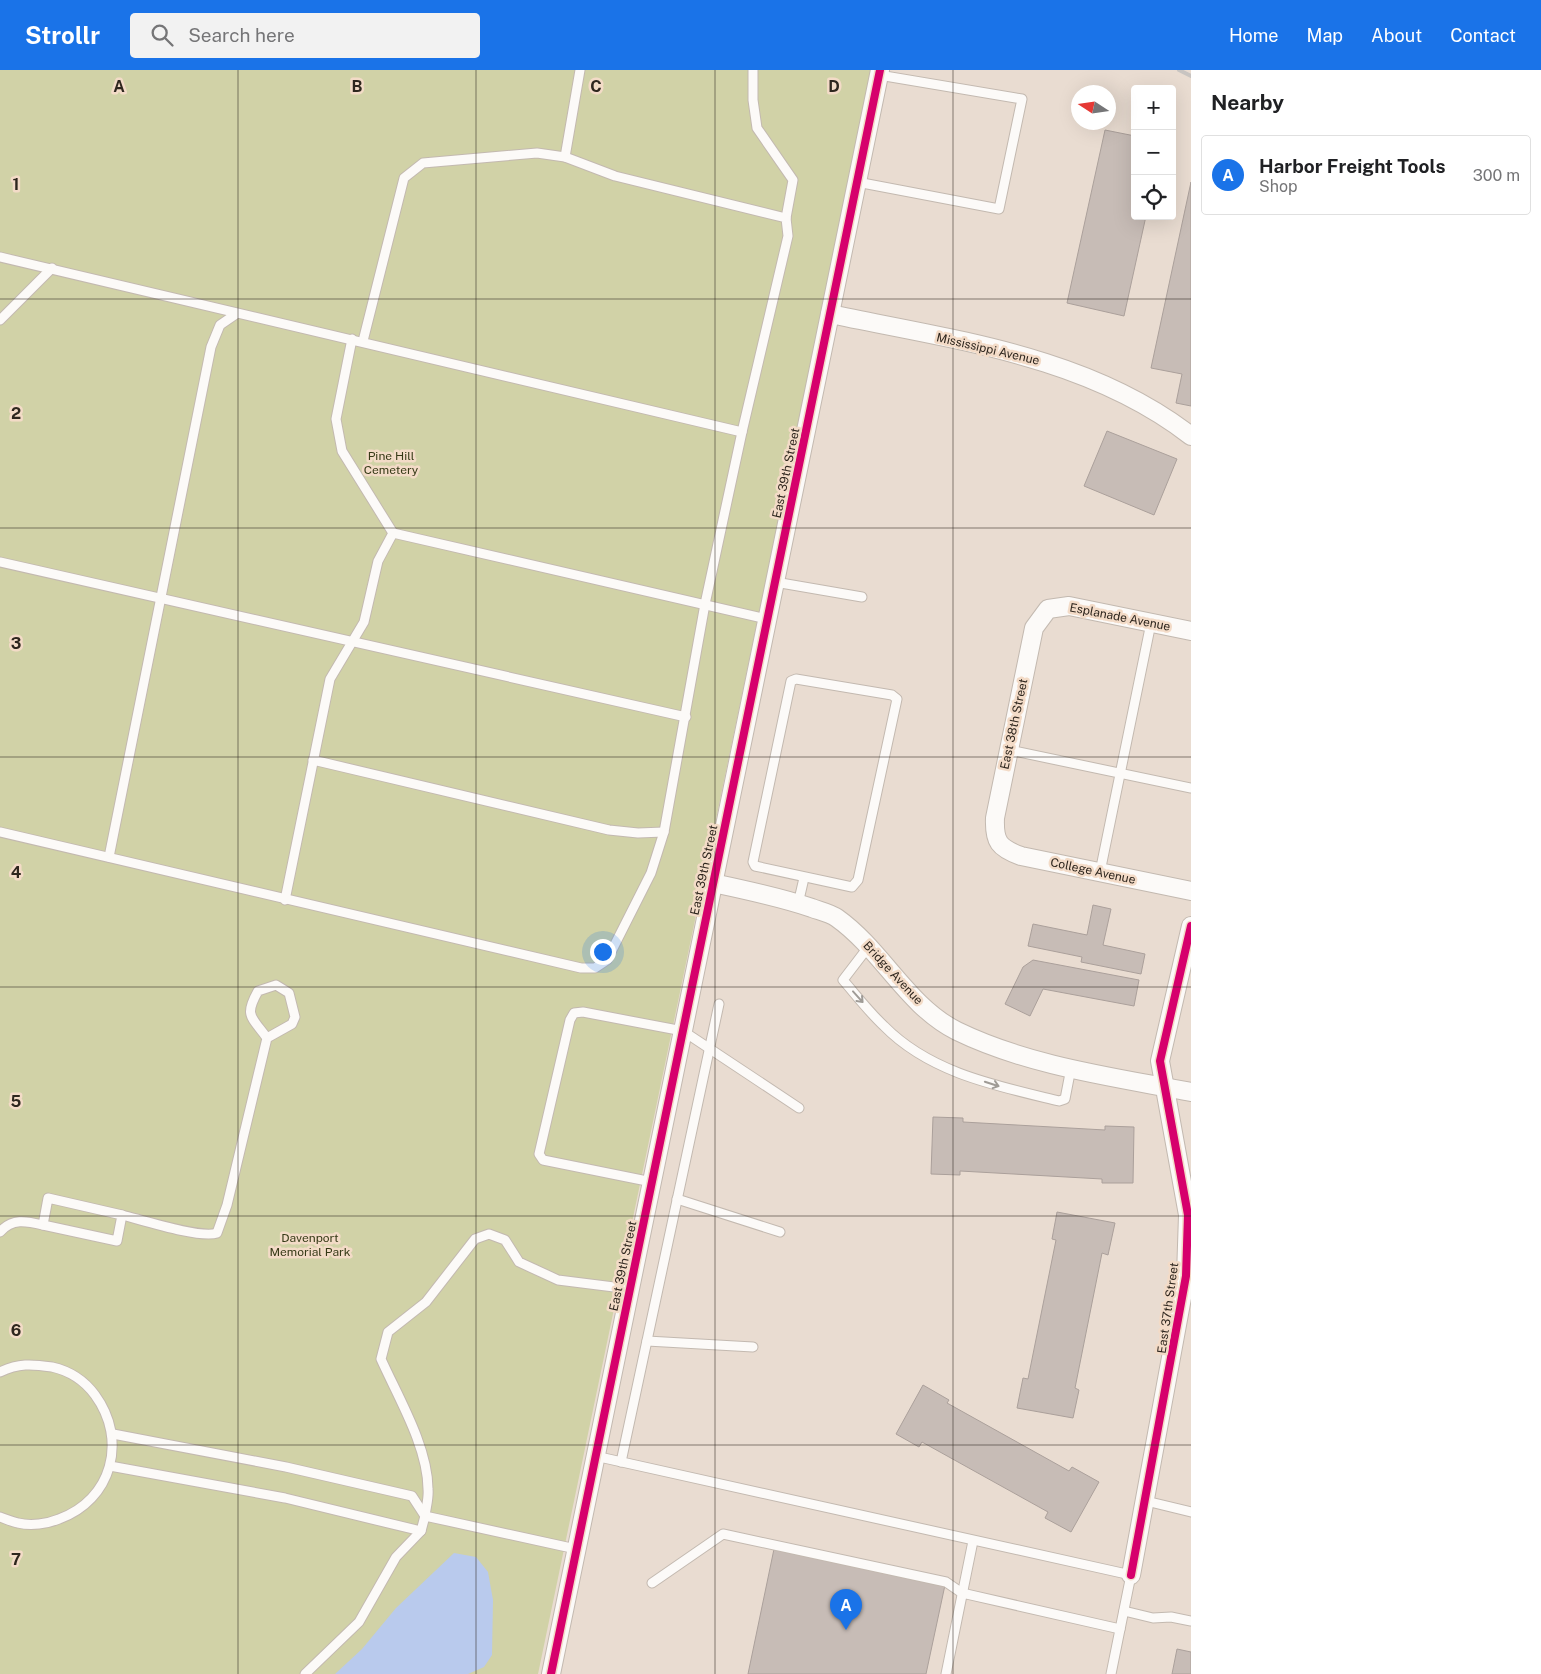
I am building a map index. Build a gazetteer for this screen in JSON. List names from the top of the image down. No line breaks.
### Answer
{"streets":{"street":["Mississippi Avenue","East 39th Street","Esplanade Avenue","East 38th Street","College Avenue","Bridge Avenue","East 37th Street"]},"crossings":[["Mississippi Avenue","East 39th Street"],["East 39th Street","Bridge Avenue"],["Esplanade Avenue","East 38th Street"],["East 38th Street","College Avenue"],["Bridge Avenue","East 37th Street"]],"parks":["Pine Hill Cemetery","Davenport Memorial Park"],"north":"left","page":{"header":"Strollr","search":"Search here","nav":["Home","Map","About","Contact"],"heading":"Nearby","map_buttons":["+","−"],"list":[{"mark":"A","name":"Harbor Freight Tools","note":"Shop","value":"300 m"}],"pins":"A"},"grid":{"columns":["A","B","C","D"],"rows":["1","2","3","4","5","6","7"]}}
